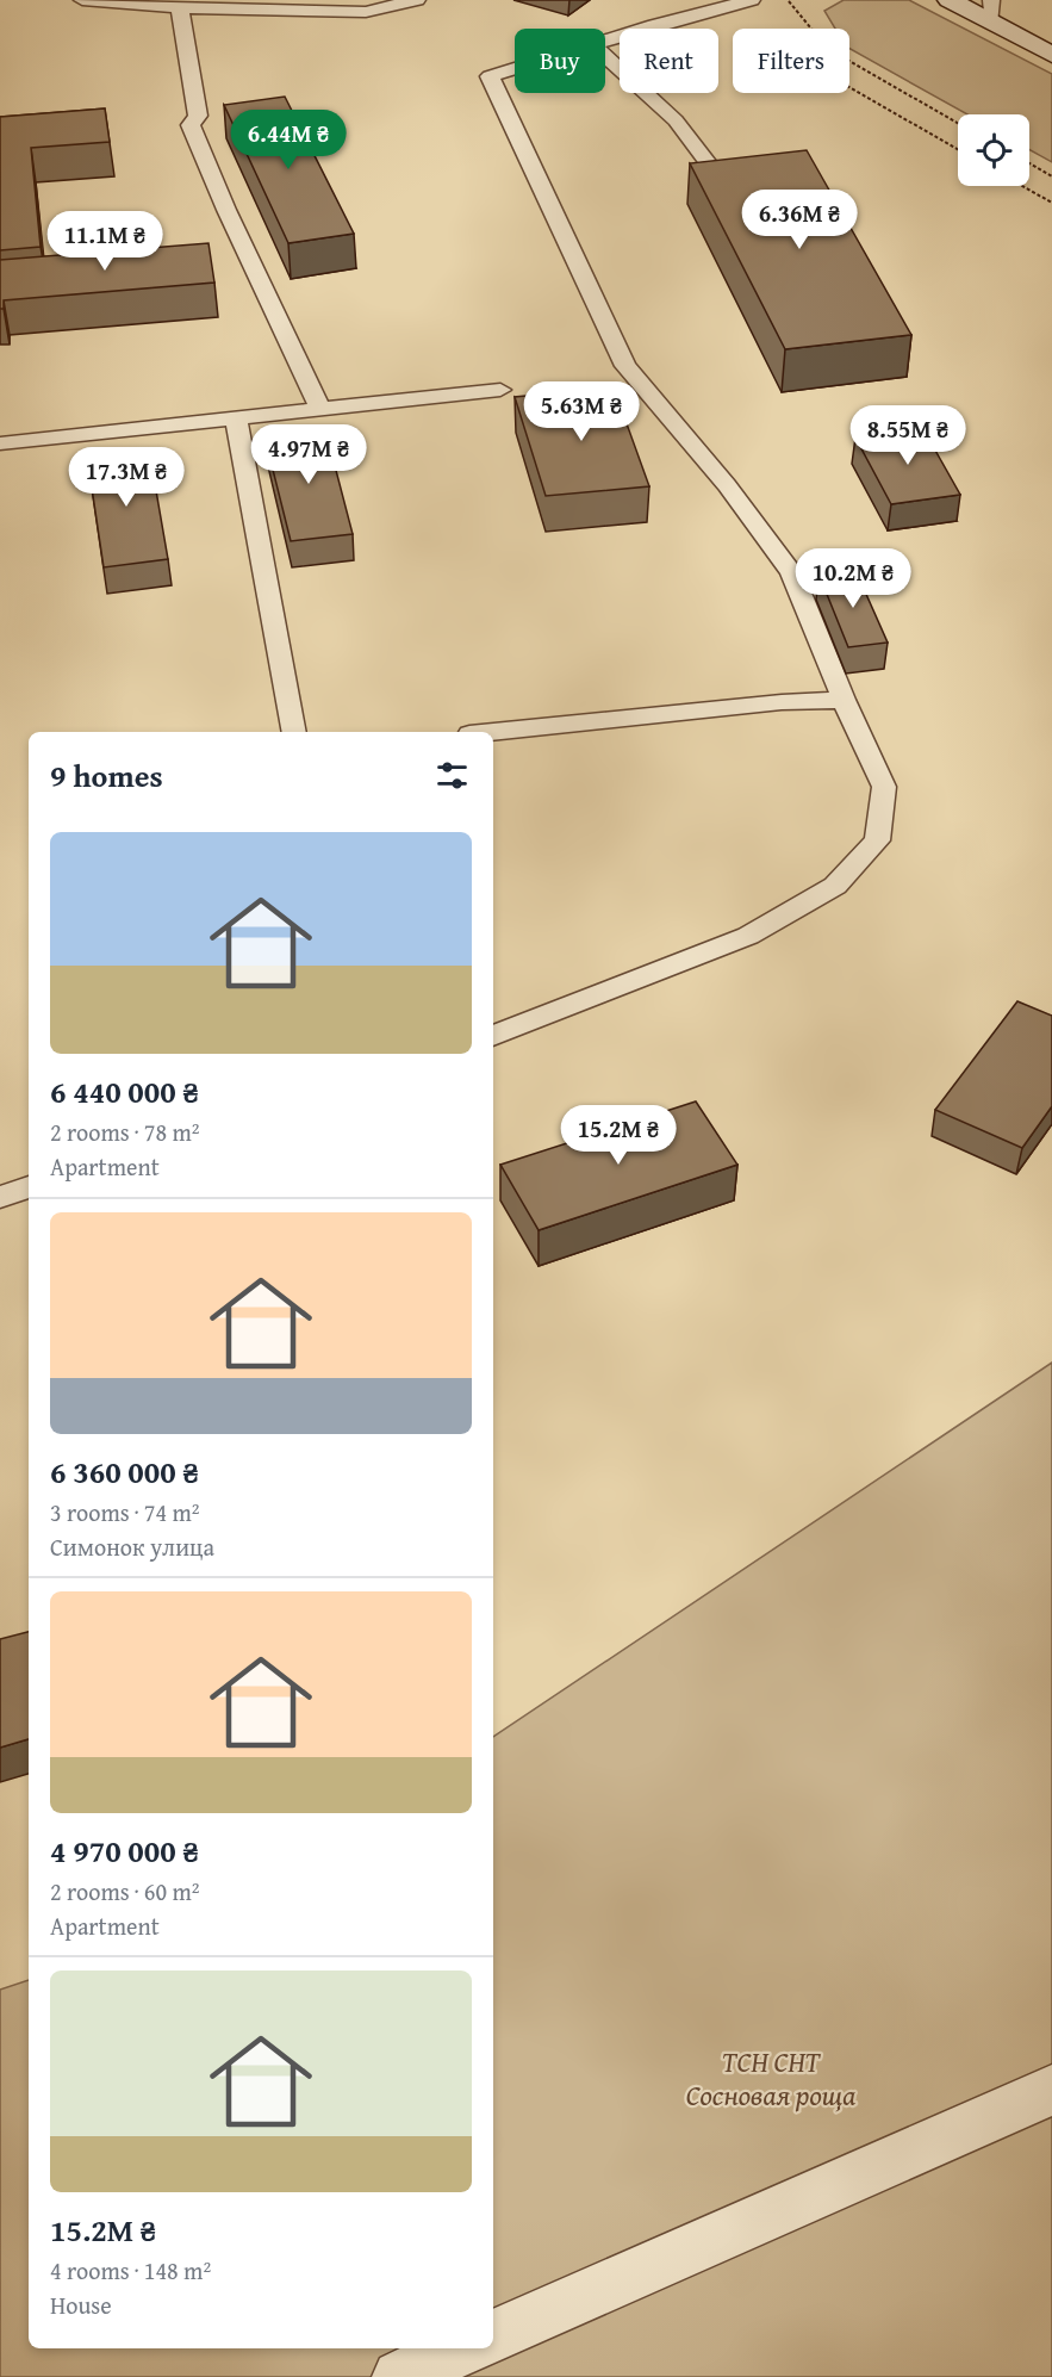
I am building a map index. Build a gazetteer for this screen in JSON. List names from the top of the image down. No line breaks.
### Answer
{"parks":["ТСН СНТ Сосновая роща"],"page":{"chip":["Buy","Rent","Filters"],"price":["6.44M ₴","6.36M ₴","11.1M ₴","5.63M ₴","8.55M ₴","4.97M ₴","17.3M ₴","10.2M ₴","15.2M ₴"],"heading":"9 homes","list":[{"name":"6 440 000 ₴","note":"2 rooms · 78 m² · Apartment"},{"name":"6 360 000 ₴","note":"3 rooms · 74 m² · Симонок улица"},{"name":"4 970 000 ₴","note":"2 rooms · 60 m² · Apartment"},{"name":"15.2M ₴","note":"4 rooms · 148 m² · House"}]}}
